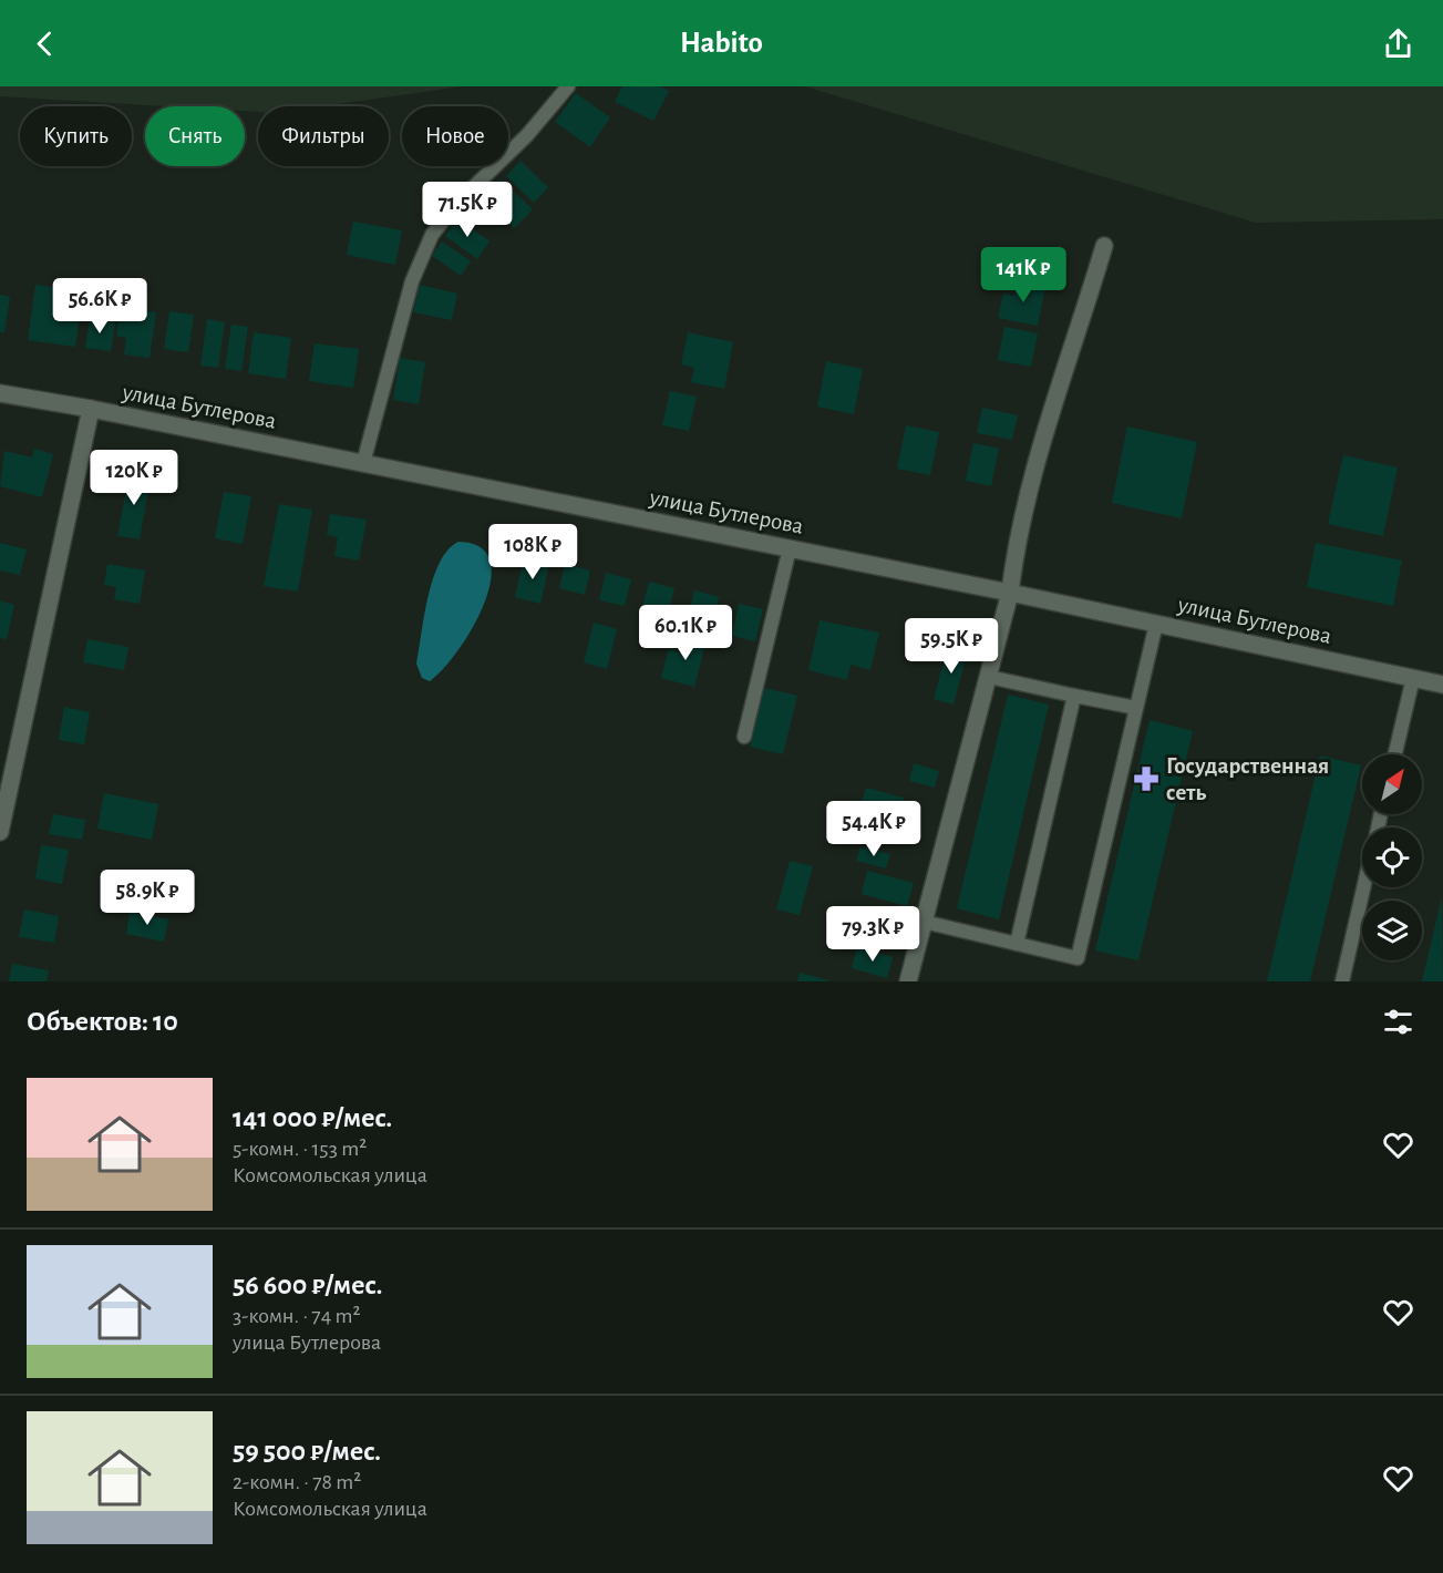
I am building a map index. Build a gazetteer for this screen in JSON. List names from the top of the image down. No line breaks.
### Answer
{"streets":{"street":["улица Бутлерова"]},"places":{"pharmacy":["Государственная сеть"]},"north":"top right","page":{"header":"Habito","chip":["Купить","Снять","Фильтры","Новое"],"price":["71.5K ₽","141K ₽","56.6K ₽","120K ₽","108K ₽","60.1K ₽","59.5K ₽","54.4K ₽","58.9K ₽","79.3K ₽"],"heading":"Объектов: 10","list":[{"name":"141 000 ₽/мес.","note":"5-комн. · 153 m² · Комсомольская улица"},{"name":"56 600 ₽/мес.","note":"3-комн. · 74 m² · улица Бутлерова"},{"name":"59 500 ₽/мес.","note":"2-комн. · 78 m² · Комсомольская улица"}]}}
